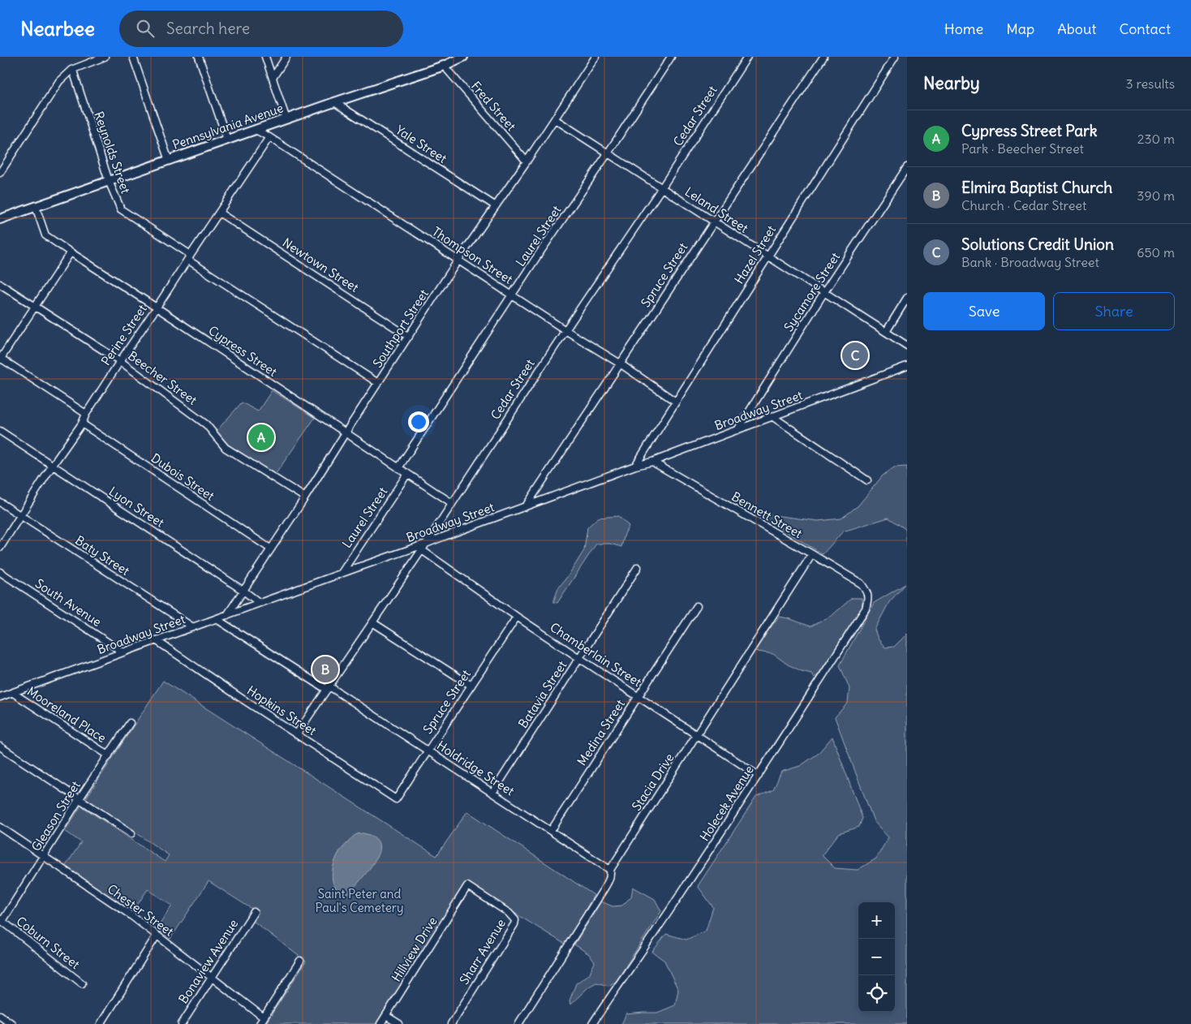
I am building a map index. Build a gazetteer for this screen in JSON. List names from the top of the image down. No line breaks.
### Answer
{"streets":{"main road":["Pennsylvania Avenue"],"street":["Fred Street","Cedar Street","Yale Street","Reynolds Street","Leland Street","Laurel Street","Hazel Street","Thompson Street","Newtown Street","Spruce Street","Sycamore Street","Southport Street","Perine Street","Cypress Street","Beecher Street","Broadway Street","Dubois Street","Lyon Street","Bennett Street","Baty Street","South Avenue","Chamberlain Street","Batavia Street","Hopkins Street","Mooreland Place","Medina Street","Holdridge Street","Stacia Drive","Holecek Avenue","Gleason Street","Chester Street","Coburn Street","Hillview Drive","Sharr Avenue","Bonaview Avenue"]},"crossings":[["Fred Street","Pennsylvania Avenue"],["Fred Street","Southport Street"],["Cedar Street","Leland Street"],["Cedar Street","Thompson Street"],["Cedar Street","Cypress Street"],["Cedar Street","Broadway Street"],["Cedar Street","Chamberlain Street"],["Cedar Street","Hopkins Street"],["Cedar Street","Holdridge Street"],["Pennsylvania Avenue","Yale Street"],["Pennsylvania Avenue","Reynolds Street"],["Pennsylvania Avenue","Thompson Street"],["Pennsylvania Avenue","Cypress Street"],["Yale Street","Southport Street"],["Reynolds Street","Southport Street"],["Reynolds Street","Perine Street"],["Leland Street","Laurel Street"],["Leland Street","Hazel Street"],["Leland Street","Spruce Street"],["Leland Street","Sycamore Street"],["Leland Street","Southport Street"],["Laurel Street","Thompson Street"],["Laurel Street","Cypress Street"],["Laurel Street","Broadway Street"],["Hazel Street","Thompson Street"],["Hazel Street","Broadway Street"],["Thompson Street","Spruce Street"],["Thompson Street","Southport Street"],["Thompson Street","Perine Street"],["Newtown Street","Southport Street"],["Newtown Street","Perine Street"],["Spruce Street","Broadway Street"],["Spruce Street","Chamberlain Street"],["Spruce Street","Hopkins Street"],["Spruce Street","Holdridge Street"],["Sycamore Street","Broadway Street"],["Southport Street","Cypress Street"],["Southport Street","Beecher Street"],["Southport Street","Broadway Street"],["Southport Street","Dubois Street"],["Southport Street","Lyon Street"],["Perine Street","Cypress Street"],["Perine Street","Beecher Street"],["Perine Street","Dubois Street"],["Perine Street","Lyon Street"],["Perine Street","Baty Street"],["Broadway Street","Lyon Street"],["Broadway Street","Bennett Street"],["Broadway Street","Baty Street"],["Broadway Street","South Avenue"],["Broadway Street","Hopkins Street"],["Broadway Street","Mooreland Place"],["Broadway Street","Holdridge Street"],["Bennett Street","Stacia Drive"],["Bennett Street","Holecek Avenue"],["Chamberlain Street","Batavia Street"],["Chamberlain Street","Medina Street"],["Chamberlain Street","Stacia Drive"],["Chamberlain Street","Holecek Avenue"],["Batavia Street","Holdridge Street"],["Mooreland Place","Gleason Street"],["Medina Street","Holdridge Street"],["Holdridge Street","Stacia Drive"],["Gleason Street","Chester Street"],["Gleason Street","Coburn Street"],["Chester Street","Bonaview Avenue"],["Hillview Drive","Sharr Avenue"]],"parks":["Saint Peter and Paul's Cemetery"],"page":{"header":"Nearbee","search":"Search here","nav":["Home","Map","About","Contact"],"heading":["Nearby","3 results"],"list":[{"mark":"A","name":"Cypress Street Park","note":"Park · Beecher Street","value":"230 m"},{"mark":"B","name":"Elmira Baptist Church","note":"Church · Cedar Street","value":"390 m"},{"mark":"C","name":"Solutions Credit Union","note":"Bank · Broadway Street","value":"650 m"}],"buttons":["Save","Share"],"pins":["C","A","B"],"map_buttons":["+","−"]}}
